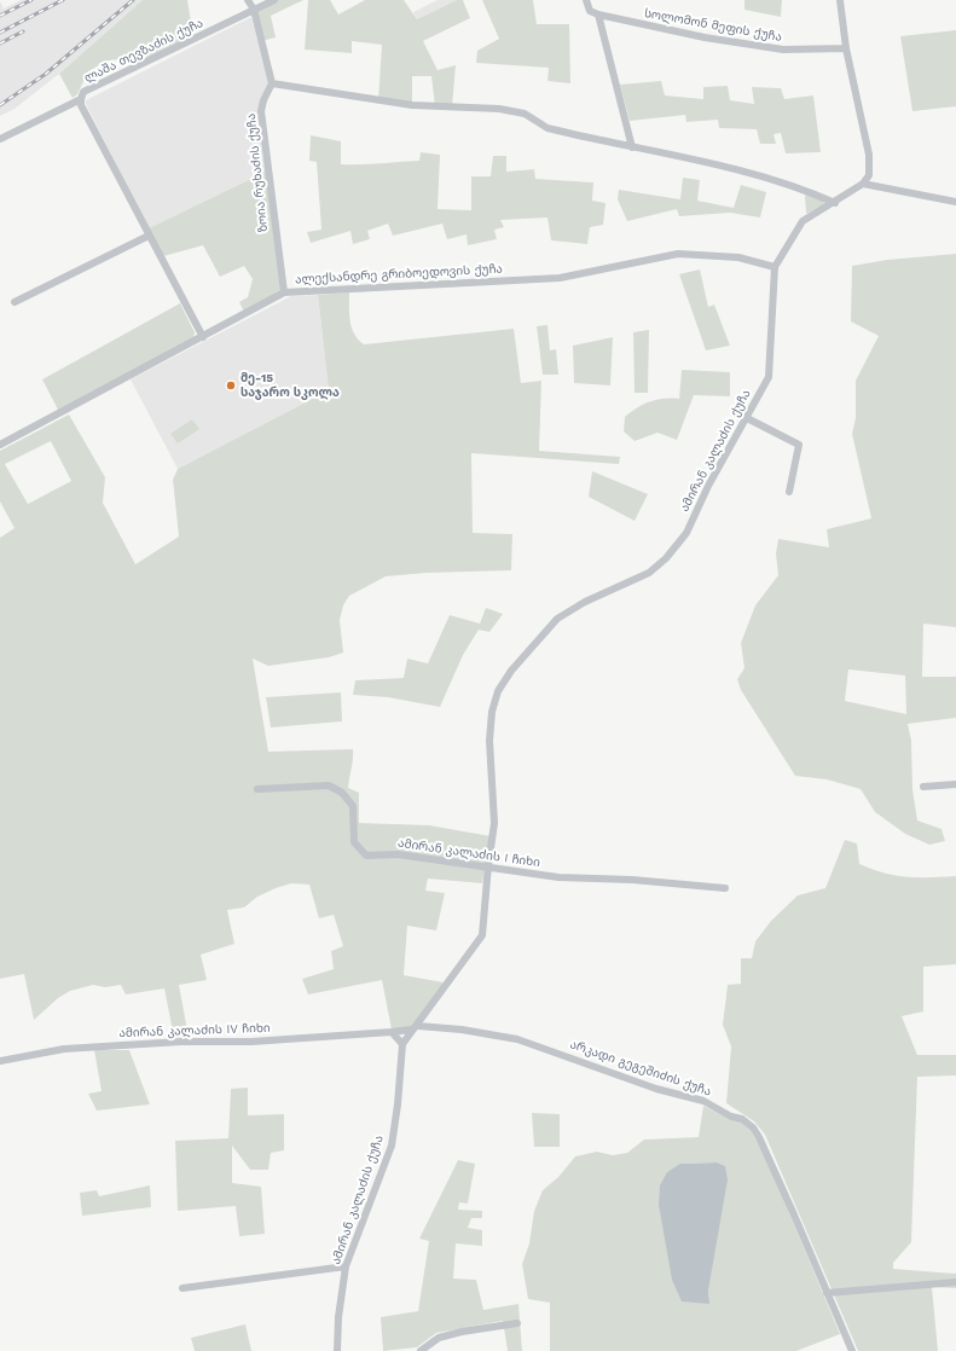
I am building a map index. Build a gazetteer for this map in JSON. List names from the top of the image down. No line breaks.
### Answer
{"streets":{"street":["სოლომონ მეფის ქუჩა","ლაშა თევზაძის ქუჩა","ზოია რუხაძის ქუჩა","ალექსანდრე გრიბოედოვის ქუჩა","ამირან კალაძის ქუჩა","ამირან კალაძის I ჩიხი","ამირან კალაძის IV ჩიხი","არკადი გეგეშიძის ქუჩა"]},"crossings":[["ზოია რუხაძის ქუჩა","ალექსანდრე გრიბოედოვის ქუჩა"],["ალექსანდრე გრიბოედოვის ქუჩა","ამირან კალაძის ქუჩა"],["ამირან კალაძის ქუჩა","ამირან კალაძის I ჩიხი"],["ამირან კალაძის ქუჩა","ამირან კალაძის IV ჩიხი"],["ამირან კალაძის ქუჩა","არკადი გეგეშიძის ქუჩა"],["ამირან კალაძის IV ჩიხი","არკადი გეგეშიძის ქუჩა"]],"places":["მე-15 საჯარო სკოლა"]}
